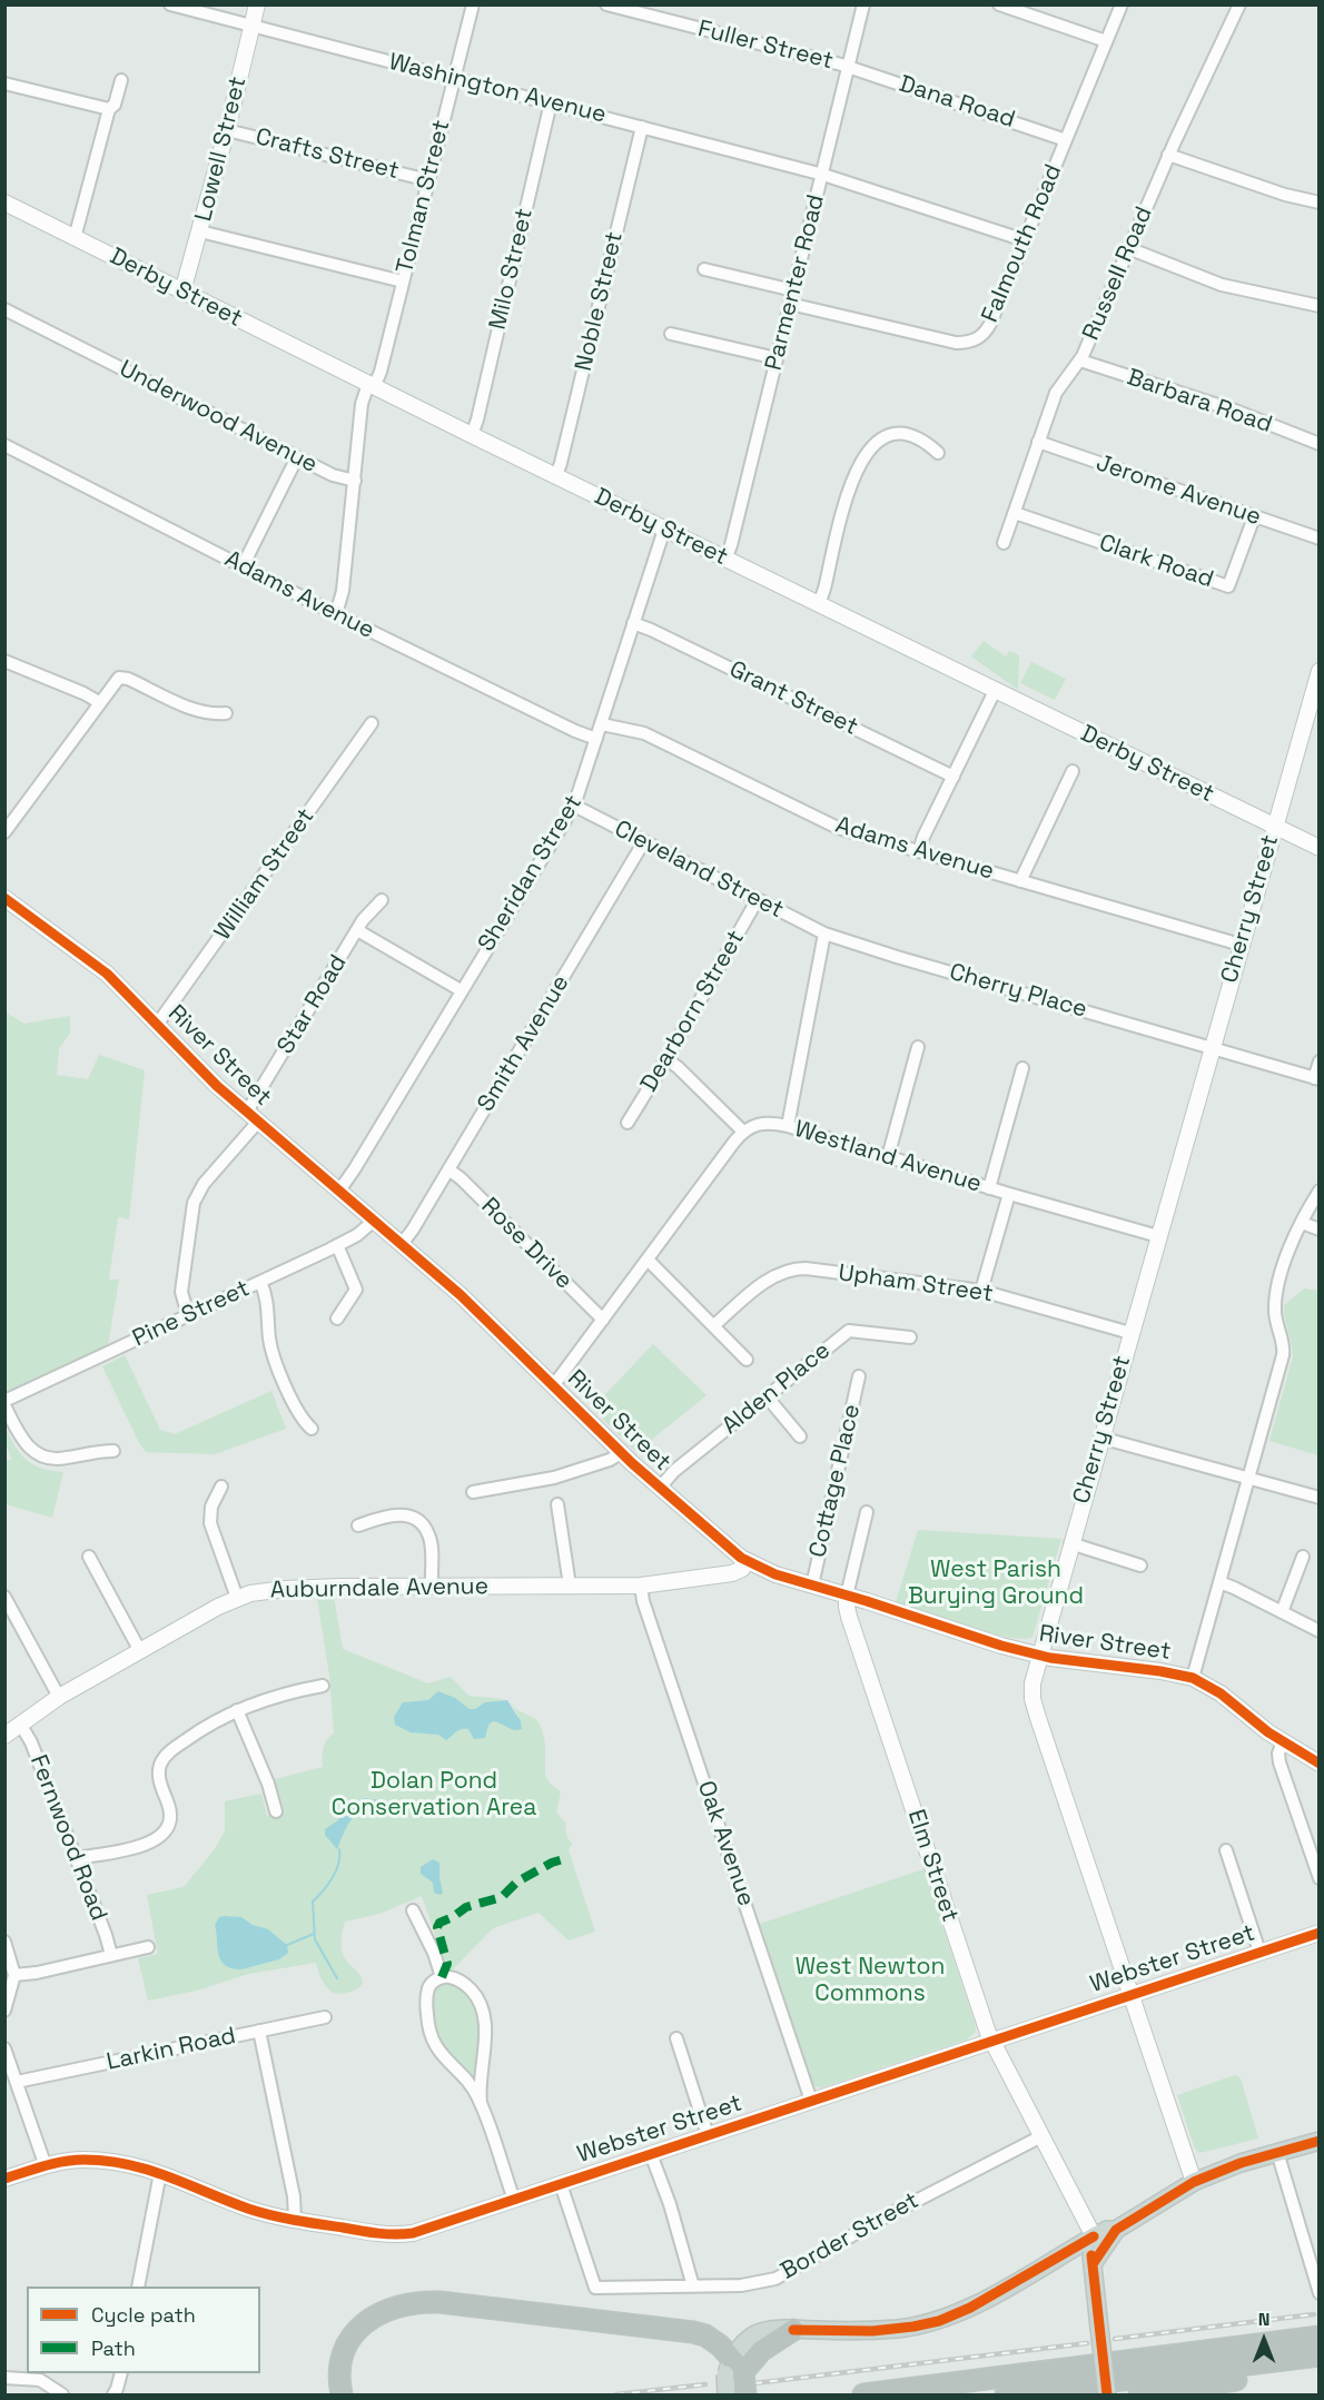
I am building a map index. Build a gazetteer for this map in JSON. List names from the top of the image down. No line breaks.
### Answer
{"streets":{"street":["Fuller Street","Washington Avenue","Dana Road","Lowell Street","Crafts Street","Tolman Street","Falmouth Road","Milo Street","Russell Road","Parmenter Road","Derby Street","Noble Street","Barbara Road","Underwood Avenue","Jerome Avenue","Clark Road","Adams Avenue","Grant Street","Cleveland Street","Sheridan Street","William Street","Cherry Street","Cherry Place","Star Road","Dearborn Street","Smith Avenue","River Street","Westland Avenue","Rose Drive","Upham Street","Pine Street","Alden Place","Cottage Place","Auburndale Avenue","Fernwood Road","Oak Avenue","Elm Street","Webster Street","Larkin Road","Border Street"]},"crossings":[["Fuller Street","Dana Road"],["Fuller Street","Parmenter Road"],["Washington Avenue","Lowell Street"],["Washington Avenue","Tolman Street"],["Washington Avenue","Falmouth Road"],["Washington Avenue","Milo Street"],["Washington Avenue","Parmenter Road"],["Washington Avenue","Noble Street"],["Dana Road","Falmouth Road"],["Dana Road","Parmenter Road"],["Lowell Street","Crafts Street"],["Lowell Street","Derby Street"],["Crafts Street","Tolman Street"],["Tolman Street","Derby Street"],["Tolman Street","Underwood Avenue"],["Tolman Street","Adams Avenue"],["Falmouth Road","Parmenter Road"],["Milo Street","Derby Street"],["Russell Road","Barbara Road"],["Russell Road","Jerome Avenue"],["Russell Road","Clark Road"],["Parmenter Road","Derby Street"],["Derby Street","Noble Street"],["Derby Street","Sheridan Street"],["Derby Street","Cherry Street"],["Jerome Avenue","Clark Road"],["Adams Avenue","Sheridan Street"],["Adams Avenue","Cherry Street"],["Grant Street","Sheridan Street"],["Cleveland Street","Sheridan Street"],["Cleveland Street","Cherry Place"],["Cleveland Street","Dearborn Street"],["Cleveland Street","Smith Avenue"],["Sheridan Street","River Street"],["William Street","River Street"],["Cherry Street","Cherry Place"],["Cherry Street","River Street"],["Cherry Street","Westland Avenue"],["Cherry Street","Upham Street"],["Cherry Street","Webster Street"],["Star Road","River Street"],["Star Road","Pine Street"],["Smith Avenue","River Street"],["Smith Avenue","Rose Drive"],["River Street","Pine Street"],["River Street","Alden Place"],["River Street","Cottage Place"],["River Street","Auburndale Avenue"],["River Street","Elm Street"],["Auburndale Avenue","Fernwood Road"],["Auburndale Avenue","Oak Avenue"],["Oak Avenue","Webster Street"],["Elm Street","Webster Street"],["Elm Street","Border Street"],["Webster Street","Border Street"]],"parks":["West Parish Burying Ground","Dolan Pond Conservation Area","West Newton Commons"],"legend":["Cycle path","Path"],"north":"top"}
